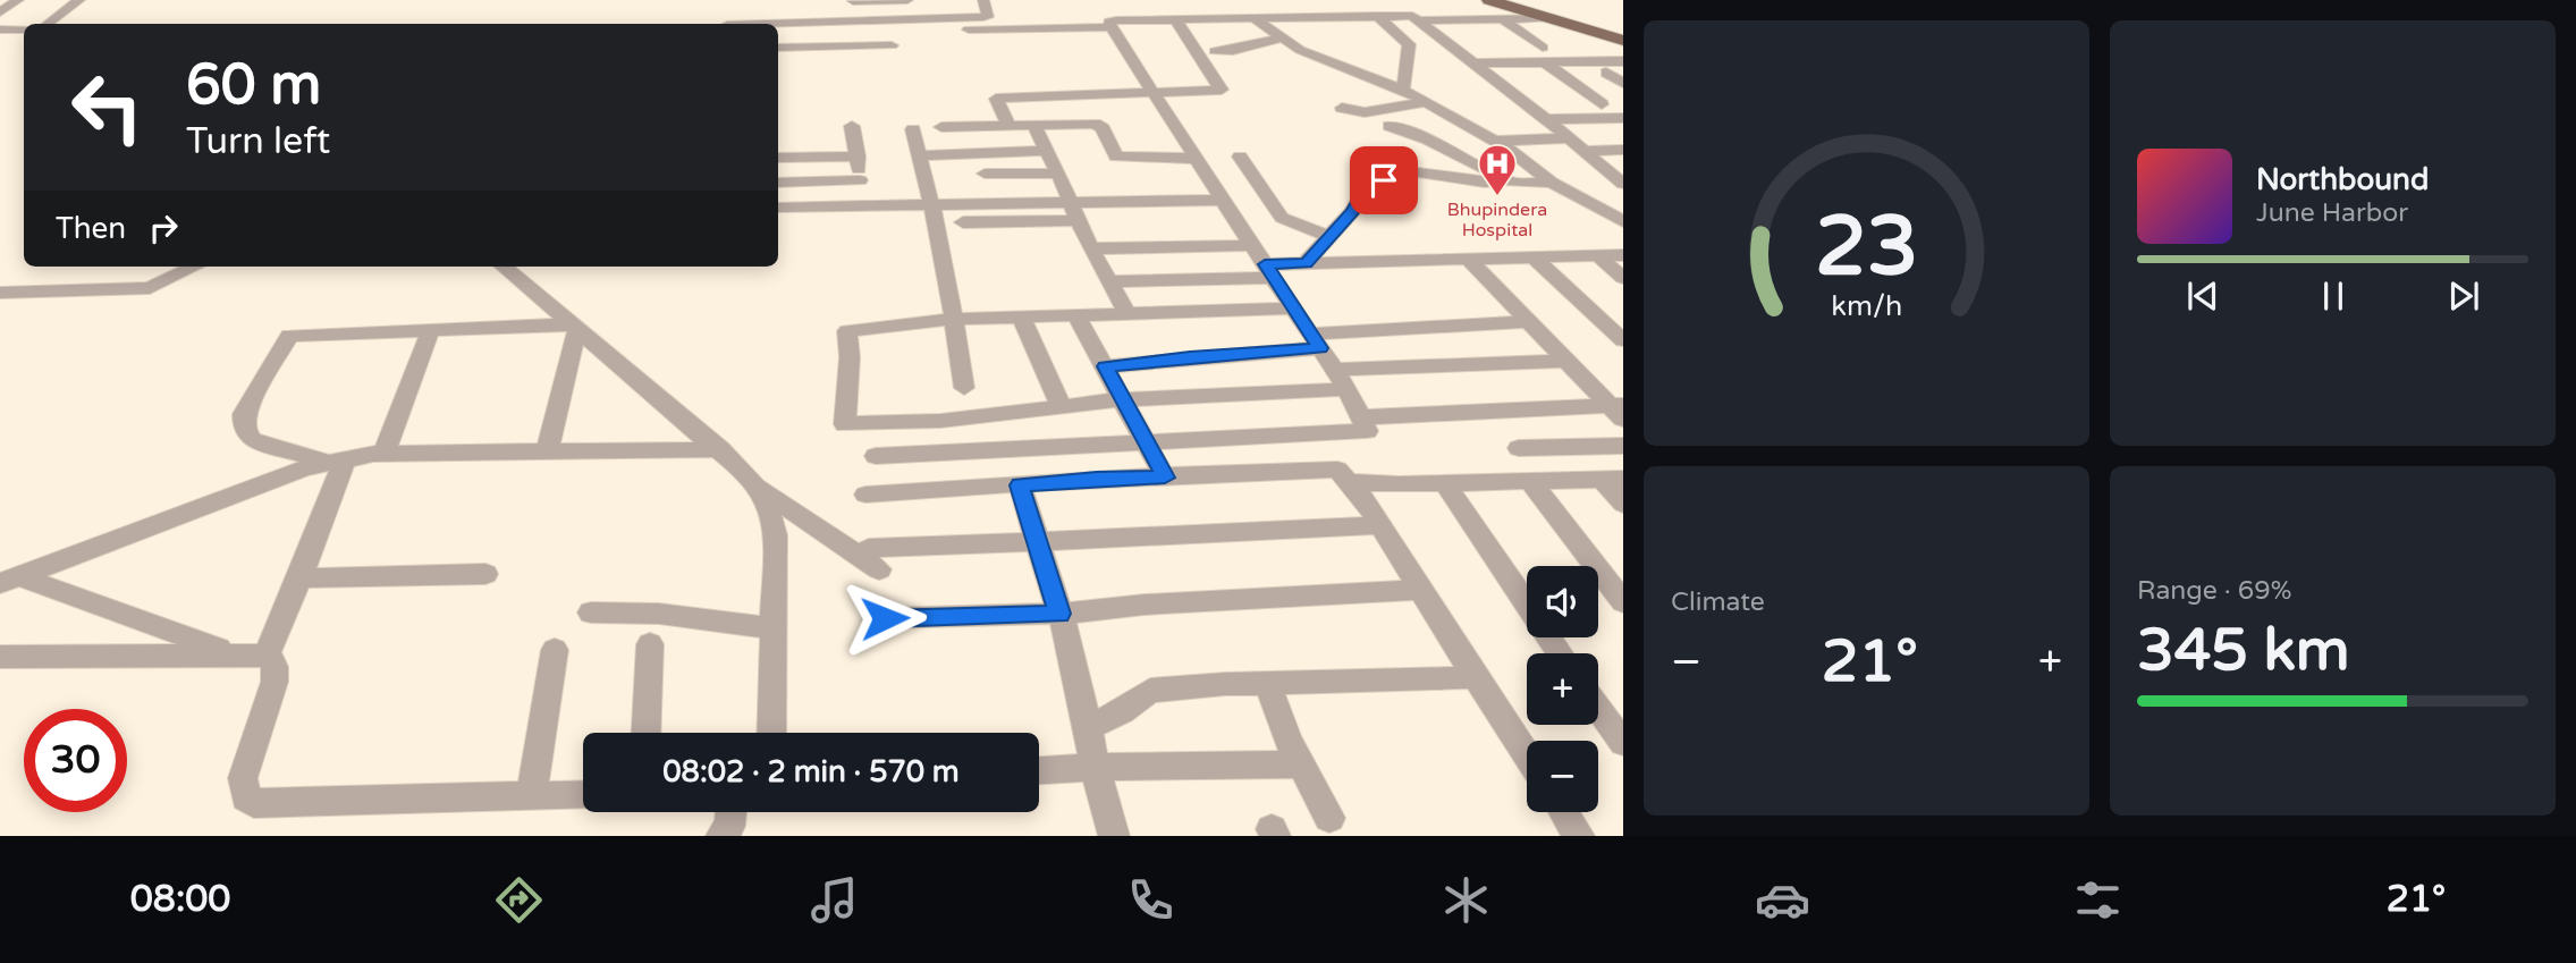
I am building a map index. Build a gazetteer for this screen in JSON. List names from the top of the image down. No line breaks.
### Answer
{"places":{"hospital":["Bhupindera Hospital"]},"page":{"turn":["60 m","Turn left"],"song":["Northbound","June Harbor"],"then":"Then","tile":["Climate",["Range · 69%","345 km"]],"map_buttons":["+","−"],"heat":["−","21°","+"],"limit":"30","trip":"08:02 · 2 min · 570 m","tabs":["08:00","21°"],"gauge":["23","km/h"]}}
